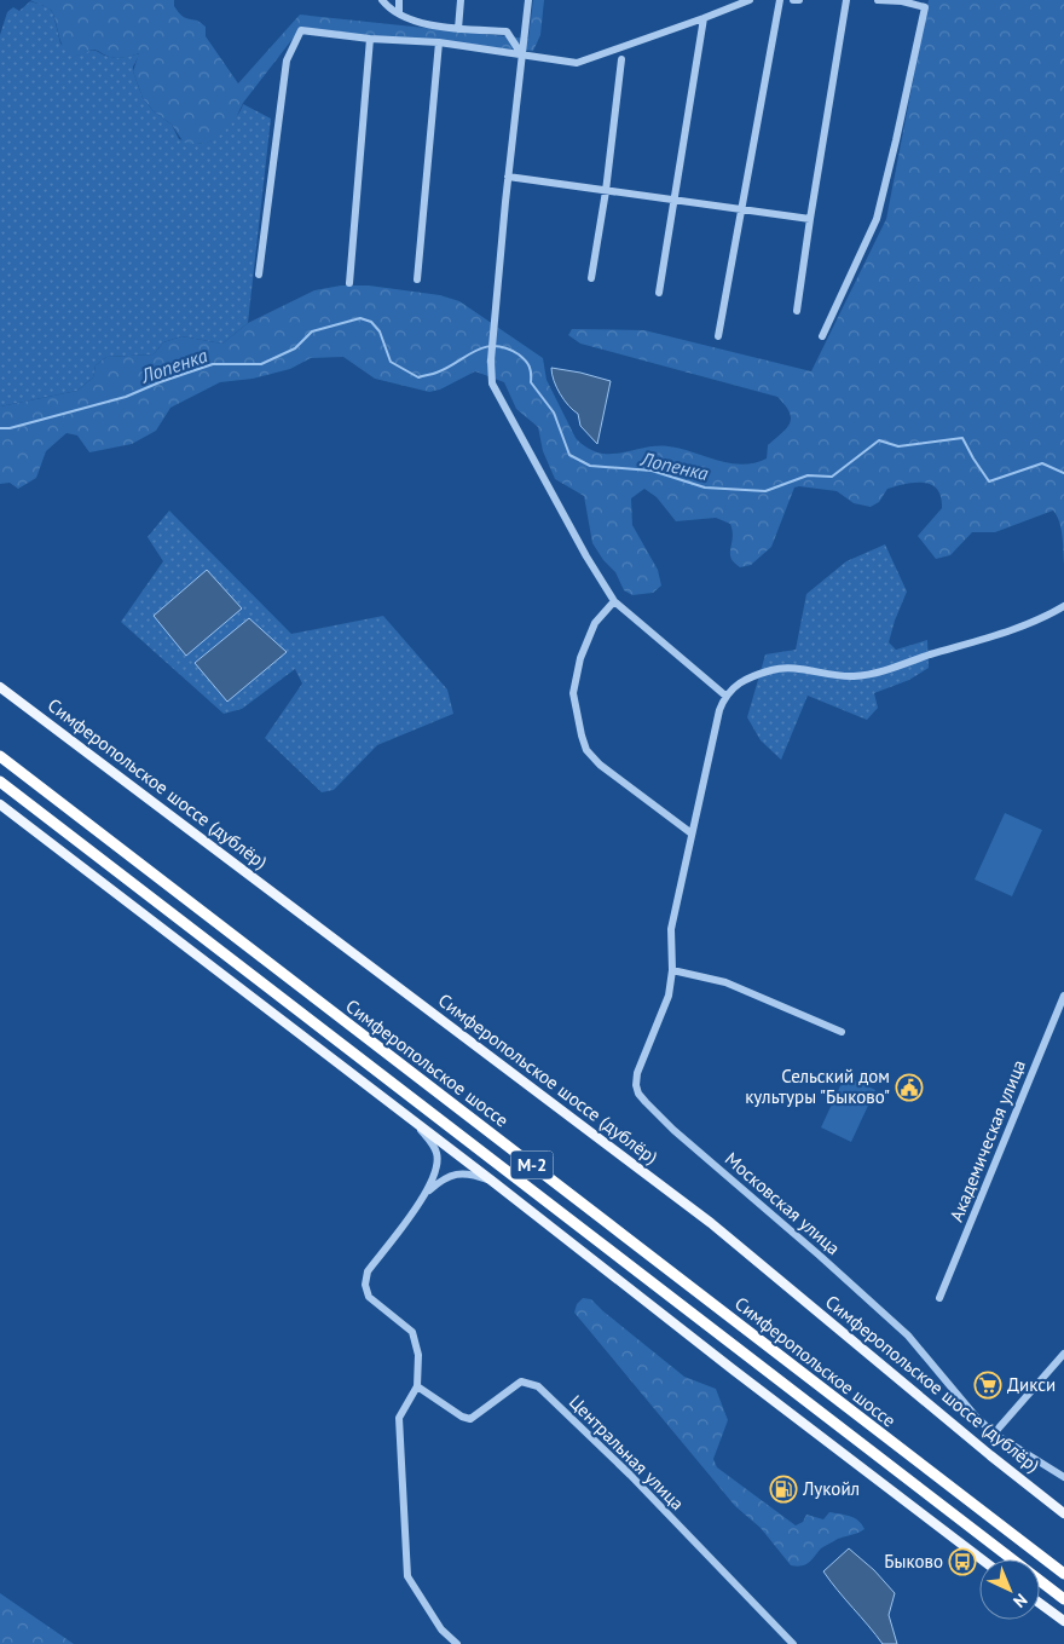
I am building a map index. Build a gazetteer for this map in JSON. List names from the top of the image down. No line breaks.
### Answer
{"streets":{"highway":["Симферопольское шоссе","М-2"],"main road":["Симферопольское шоссе (дублёр)"],"street":["Академическая улица","Московская улица","Центральная улица"]},"water":["Лопенка"],"places":{"public building":["Сельский дом культуры \"Быково\""],"supermarket":["Дикси"],"fuel station":["Лукойл"],"bus stop":["Быково"]},"north":"bottom right"}
